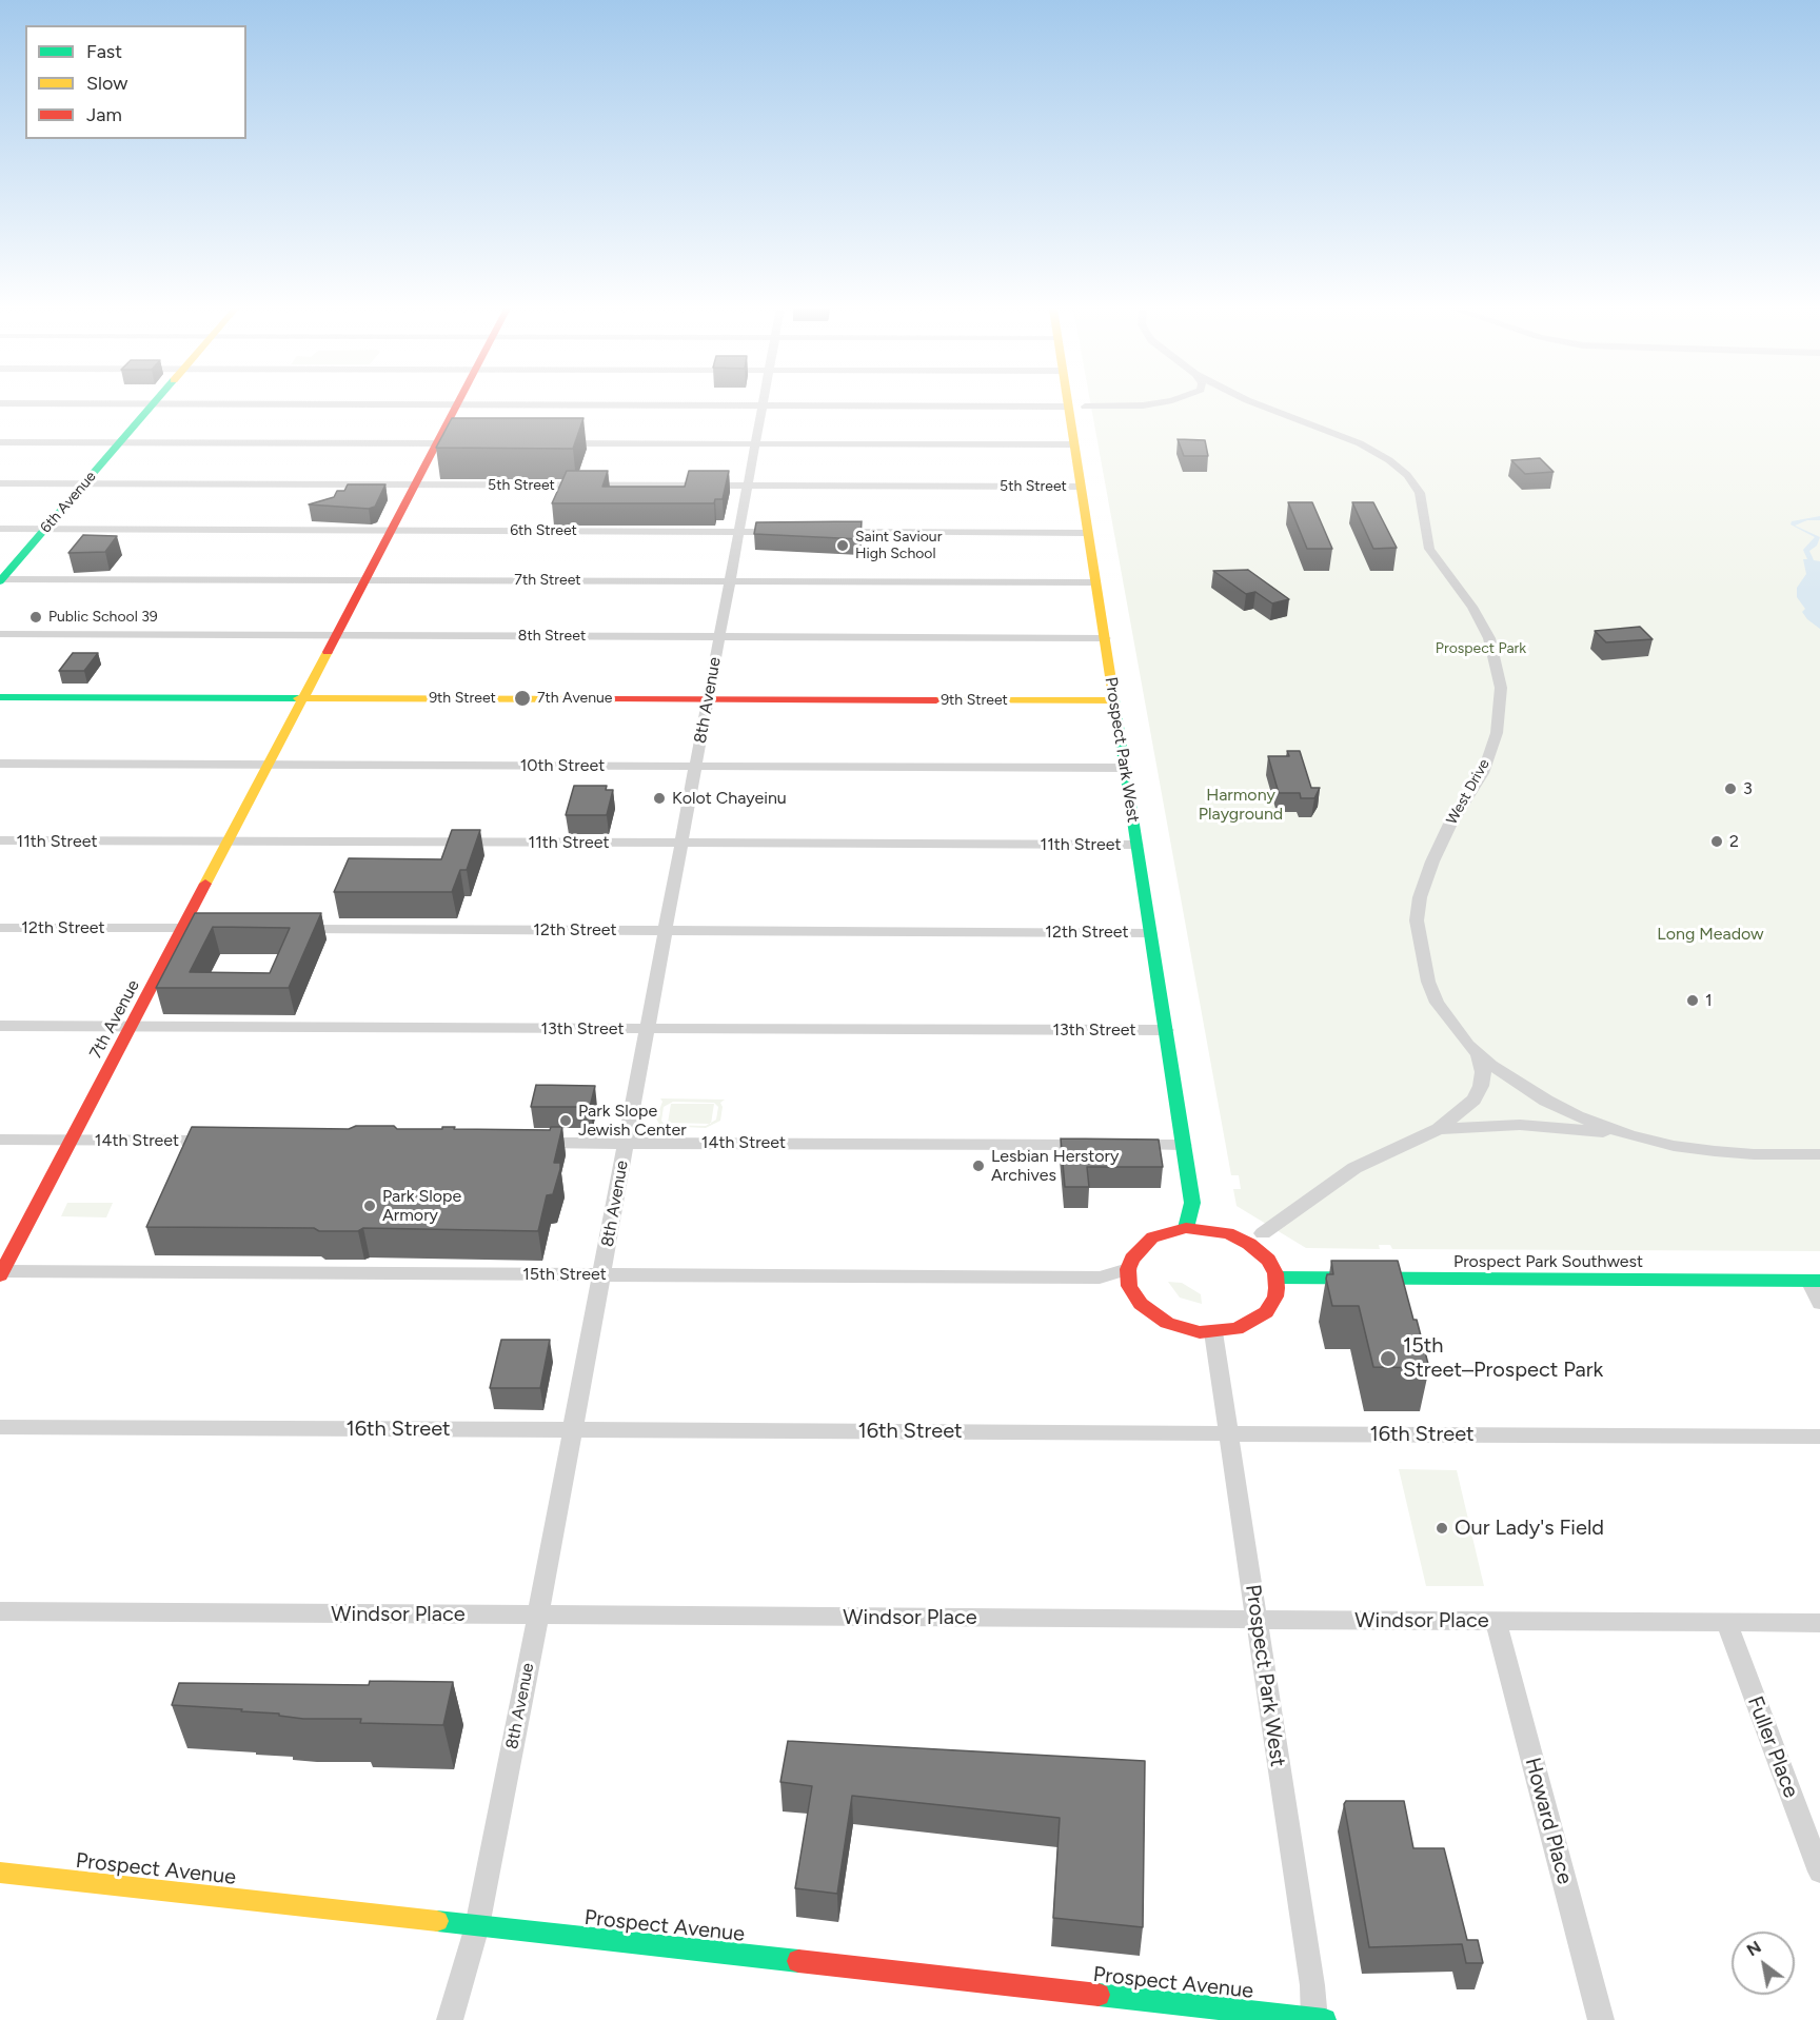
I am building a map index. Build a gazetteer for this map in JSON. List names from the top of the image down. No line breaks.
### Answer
{"streets":{"street":["5th Street","6th Avenue","6th Street","7th Street","8th Street","9th Street","8th Avenue","Prospect Park West","10th Street","West Drive","11th Street","12th Street","7th Avenue","13th Street","14th Street","Prospect Park Southwest","15th Street","16th Street","Windsor Place","Fuller Place","Howard Place","Prospect Avenue"]},"crossings":[["5th Street","6th Avenue"],["5th Street","8th Avenue"],["5th Street","Prospect Park West"],["5th Street","7th Avenue"],["6th Avenue","6th Street"],["6th Avenue","7th Street"],["6th Street","8th Avenue"],["6th Street","7th Avenue"],["7th Street","8th Avenue"],["7th Street","Prospect Park West"],["7th Street","7th Avenue"],["8th Street","8th Avenue"],["8th Street","Prospect Park West"],["8th Street","7th Avenue"],["9th Street","8th Avenue"],["9th Street","Prospect Park West"],["9th Street","7th Avenue"],["8th Avenue","10th Street"],["8th Avenue","11th Street"],["8th Avenue","12th Street"],["8th Avenue","13th Street"],["8th Avenue","14th Street"],["8th Avenue","15th Street"],["8th Avenue","16th Street"],["8th Avenue","Windsor Place"],["8th Avenue","Prospect Avenue"],["Prospect Park West","10th Street"],["Prospect Park West","11th Street"],["Prospect Park West","12th Street"],["Prospect Park West","13th Street"],["Prospect Park West","Prospect Park Southwest"],["Prospect Park West","15th Street"],["Prospect Park West","16th Street"],["Prospect Park West","Windsor Place"],["Prospect Park West","Prospect Avenue"],["10th Street","7th Avenue"],["11th Street","7th Avenue"],["12th Street","7th Avenue"],["7th Avenue","13th Street"],["7th Avenue","14th Street"],["7th Avenue","15th Street"],["Prospect Park Southwest","15th Street"],["Windsor Place","Fuller Place"],["Windsor Place","Howard Place"]],"parks":["Prospect Park","Harmony Playground","Long Meadow"],"places":["Saint Saviour High School","Public School 39","7th Avenue","3","Kolot Chayeinu","2","1","Park Slope Jewish Center","Lesbian Herstory Archives","Park Slope Armory","15th Street–Prospect Park","Our Lady's Field"],"legend":["Fast","Slow","Jam"],"north":"top left"}
